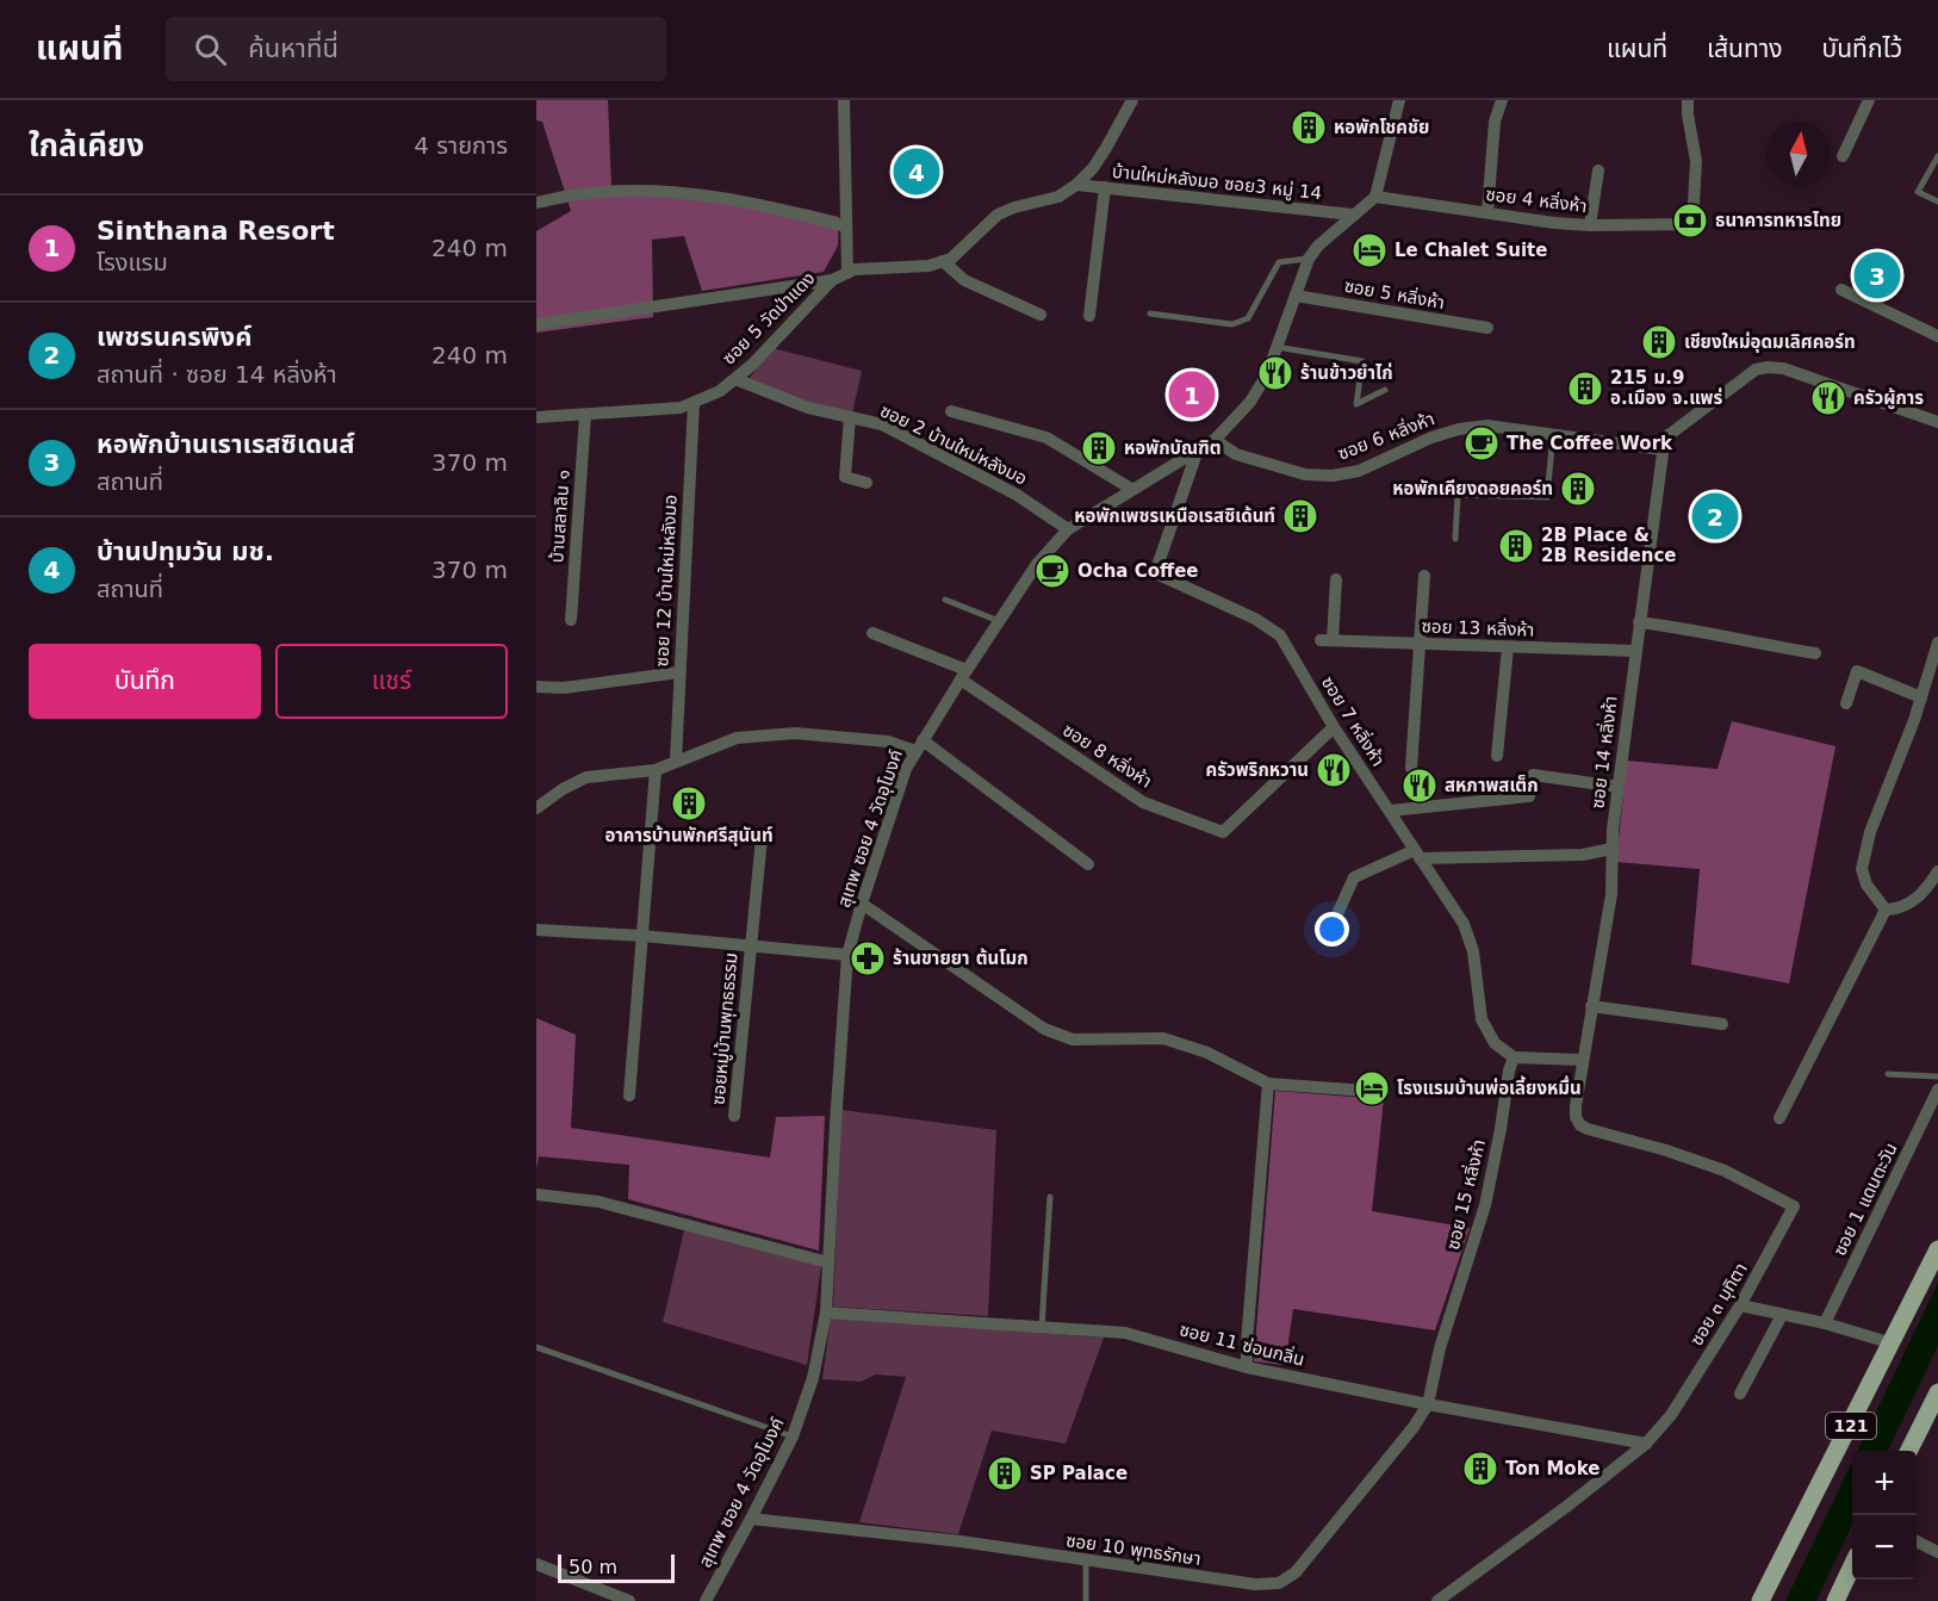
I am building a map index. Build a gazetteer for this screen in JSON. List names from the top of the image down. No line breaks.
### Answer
{"streets":{"main road":["121"],"street":["บ้านใหม่หลังมอ ซอย3 หมู่ 14","ซอย 4 หลิ่งห้า","ซอย 5 หลิ่งห้า","ซอย 5 วัดป่าแดง","ซอย 6 หลิ่งห้า","ซอย 2 บ้านใหม่หลังมอ","บ้านสลาลิน ๑","ซอย 12 บ้านใหม่หลังมอ","ซอย 13 หลิ่งห้า","ซอย 7 หลิ่งห้า","ซอย 14 หลิ่งห้า","ซอย 8 หลิ่งห้า","สุเทพ ซอย 4 วัดอุโมงค์","ซอยหมู่บ้านพุทธธรรม","ซอย 15 หลิ่งห้า","ซอย 1 แดนตะวัน","ซอย ๓ มุทิตา","ซอย 11 ซ่อนกลิ่น","ซอย 10 พุทธรักษา"]},"crossings":[["บ้านใหม่หลังมอ ซอย3 หมู่ 14","ซอย 5 วัดป่าแดง"],["บ้านใหม่หลังมอ ซอย3 หมู่ 14","สุเทพ ซอย 4 วัดอุโมงค์"],["ซอย 4 หลิ่งห้า","สุเทพ ซอย 4 วัดอุโมงค์"],["ซอย 5 หลิ่งห้า","สุเทพ ซอย 4 วัดอุโมงค์"],["ซอย 5 วัดป่าแดง","ซอย 2 บ้านใหม่หลังมอ"],["ซอย 5 วัดป่าแดง","บ้านสลาลิน ๑"],["ซอย 5 วัดป่าแดง","ซอย 12 บ้านใหม่หลังมอ"],["ซอย 6 หลิ่งห้า","ซอย 14 หลิ่งห้า"],["ซอย 6 หลิ่งห้า","สุเทพ ซอย 4 วัดอุโมงค์"],["ซอย 2 บ้านใหม่หลังมอ","สุเทพ ซอย 4 วัดอุโมงค์"],["ซอย 13 หลิ่งห้า","ซอย 14 หลิ่งห้า"],["ซอย 7 หลิ่งห้า","ซอย 8 หลิ่งห้า"],["ซอย 7 หลิ่งห้า","สุเทพ ซอย 4 วัดอุโมงค์"],["ซอย 7 หลิ่งห้า","ซอย 15 หลิ่งห้า"],["ซอย 14 หลิ่งห้า","ซอย ๓ มุทิตา"],["ซอย 8 หลิ่งห้า","สุเทพ ซอย 4 วัดอุโมงค์"],["สุเทพ ซอย 4 วัดอุโมงค์","ซอยหมู่บ้านพุทธธรรม"],["สุเทพ ซอย 4 วัดอุโมงค์","ซอย 11 ซ่อนกลิ่น"],["สุเทพ ซอย 4 วัดอุโมงค์","ซอย 10 พุทธรักษา"],["ซอย 15 หลิ่งห้า","ซอย 11 ซ่อนกลิ่น"],["ซอย 15 หลิ่งห้า","ซอย 10 พุทธรักษา"],["ซอย ๓ มุทิตา","ซอย 11 ซ่อนกลิ่น"],["ซอย 11 ซ่อนกลิ่น","ซอย 10 พุทธรักษา"]],"places":{"building":["หอพักโชคชัย","เชียงใหม่อุดมเลิศคอร์ท","215 ม.9 อ.เมือง จ.แพร่","หอพักบัณฑิต","หอพักเคียงดอยคอร์ท","หอพักเพชรเหนือเรสซิเด้นท์","2B Place & 2B Residence","อาคารบ้านพักศรีสุนันท์","Ton Moke","SP Palace"],"bank":["ธนาคารทหารไทย"],"hotel":["Le Chalet Suite","โรงแรมบ้านพ่อเลี้ยงหมื่น"],"restaurant":["ร้านข้าวยำไก่","ครัวผู้การ","ครัวพริกหวาน","สหภาพสเต็ก"],"cafe":["The Coffee Work","Ocha Coffee"],"pharmacy":["ร้านขายยา ต้นโมก"]},"scale_bar":"50 m","north":"top","page":{"header":"แผนที่","search":"ค้นหาที่นี่","nav":["แผนที่","เส้นทาง","บันทึกไว้"],"heading":["ใกล้เคียง","4 รายการ"],"pins":["4","3","1","2"],"list":[{"mark":"1","name":"Sinthana Resort","note":"โรงแรม","value":"240 m"},{"mark":"2","name":"เพชรนครพิงค์","note":"สถานที่ · ซอย 14 หลิ่งห้า","value":"240 m"},{"mark":"3","name":"หอพักบ้านเราเรสซิเดนส์","note":"สถานที่","value":"370 m"},{"mark":"4","name":"บ้านปทุมวัน มช.","note":"สถานที่","value":"370 m"}],"buttons":["บันทึก","แชร์"],"map_buttons":["+","−"],"scale":"50 m"}}
